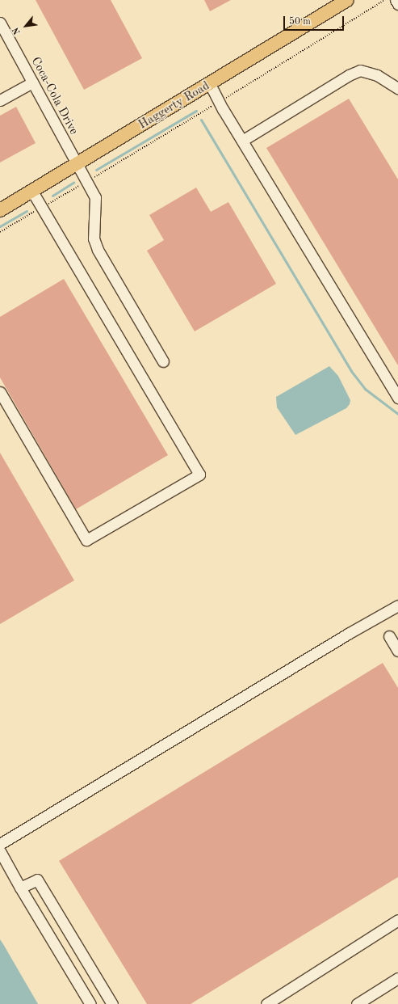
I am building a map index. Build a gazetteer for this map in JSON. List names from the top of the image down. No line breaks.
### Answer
{"streets":{"main road":["Haggerty Road"],"street":["Coca-Cola Drive"]},"crossings":[["Coca-Cola Drive","Haggerty Road"]],"scale_bar":"50 m","north":"bottom left"}
